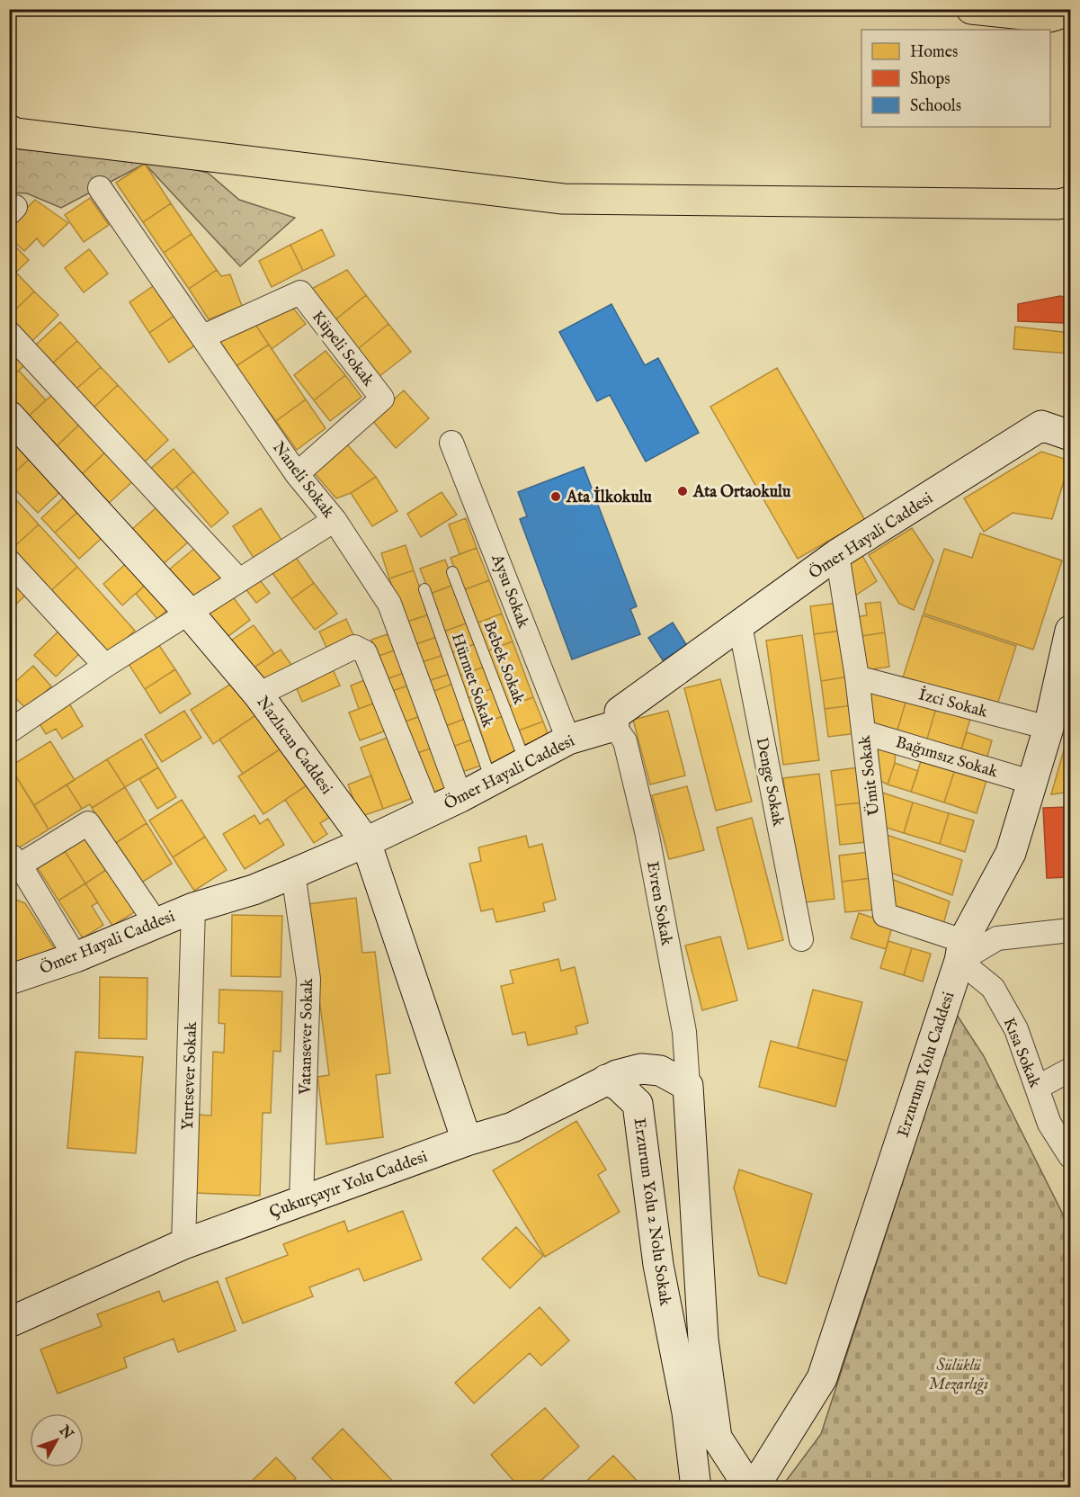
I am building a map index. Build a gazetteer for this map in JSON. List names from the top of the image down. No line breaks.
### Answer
{"streets":{"street":["Küpeli Sokak","Naneli Sokak","Ömer Hayali Caddesi","Aysu Sokak","İzci Sokak","Nazlıcan Caddesi","Bağımsız Sokak","Ümit Sokak","Denge Sokak","Evren Sokak","Vatansever Sokak","Kısa Sokak","Erzurum Yolu Caddesi","Yurtsever Sokak","Çukurçayır Yolu Caddesi","Erzurum Yolu 2 Nolu Sokak"],"lane":["Bebek Sokak","Hürmet Sokak"]},"crossings":[["Küpeli Sokak","Naneli Sokak"],["Naneli Sokak","Ömer Hayali Caddesi"],["Ömer Hayali Caddesi","Aysu Sokak"],["Ömer Hayali Caddesi","Bebek Sokak"],["Ömer Hayali Caddesi","Hürmet Sokak"],["Ömer Hayali Caddesi","Nazlıcan Caddesi"],["Ömer Hayali Caddesi","Ümit Sokak"],["Ömer Hayali Caddesi","Denge Sokak"],["Ömer Hayali Caddesi","Evren Sokak"],["Ömer Hayali Caddesi","Vatansever Sokak"],["Ömer Hayali Caddesi","Yurtsever Sokak"],["İzci Sokak","Ümit Sokak"],["İzci Sokak","Erzurum Yolu Caddesi"],["Nazlıcan Caddesi","Çukurçayır Yolu Caddesi"],["Bağımsız Sokak","Ümit Sokak"],["Bağımsız Sokak","Erzurum Yolu Caddesi"],["Ümit Sokak","Kısa Sokak"],["Ümit Sokak","Erzurum Yolu Caddesi"],["Evren Sokak","Çukurçayır Yolu Caddesi"],["Vatansever Sokak","Çukurçayır Yolu Caddesi"],["Kısa Sokak","Erzurum Yolu Caddesi"],["Yurtsever Sokak","Çukurçayır Yolu Caddesi"],["Çukurçayır Yolu Caddesi","Erzurum Yolu 2 Nolu Sokak"]],"parks":["Sülüklü Mezarlığı"],"places":["Ata Ortaokulu","Ata İlkokulu"],"legend":["Homes","Shops","Schools"],"north":"top right"}
